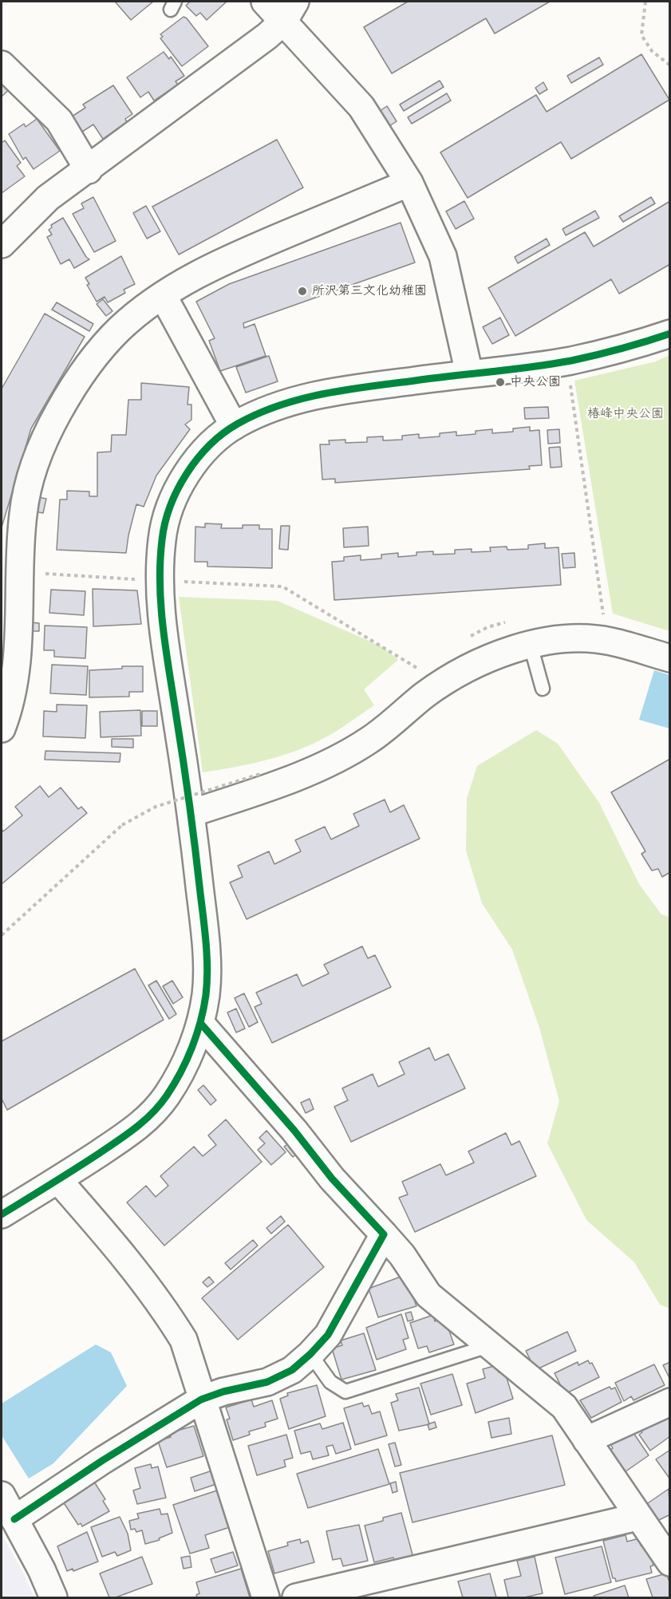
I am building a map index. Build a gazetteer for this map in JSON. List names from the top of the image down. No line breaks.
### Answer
{"parks":["椿峰中央公園"],"places":["所沢第三文化幼稚園","中央公園"]}
